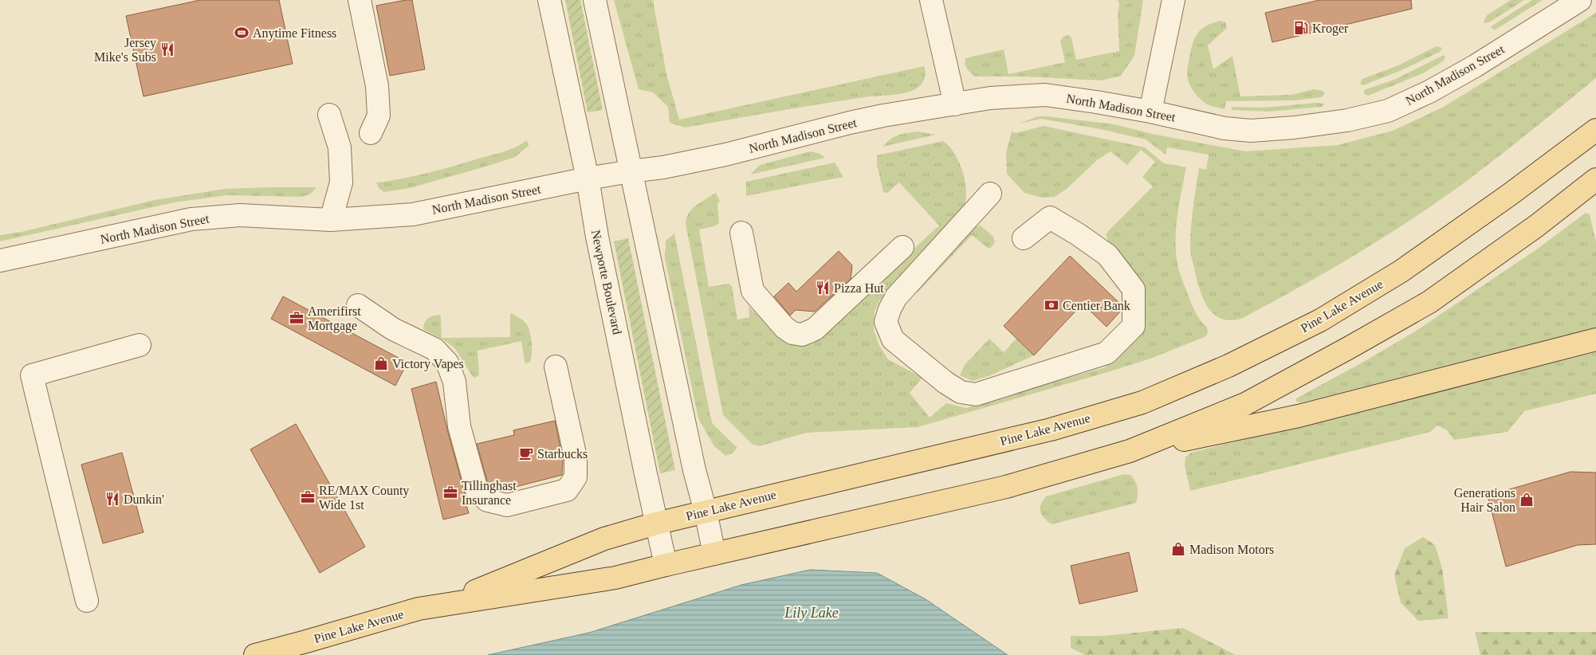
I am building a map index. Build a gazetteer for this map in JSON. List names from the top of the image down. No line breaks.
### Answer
{"streets":{"main road":["Pine Lake Avenue"],"street":["North Madison Street","Newporte Boulevard"]},"crossings":[["North Madison Street","Newporte Boulevard"],["Newporte Boulevard","Pine Lake Avenue"]],"water":["Lily Lake"],"places":{"fuel station":["Kroger"],"sports":["Anytime Fitness"],"restaurant":["Jersey Mike's Subs","Pizza Hut","Dunkin'"],"bank":["Centier Bank"],"office":["Amerifirst Mortgage","Tillinghast Insurance","RE/MAX County Wide 1st"],"shop":["Victory Vapes","Generations Hair Salon","Madison Motors"],"cafe":["Starbucks"]}}
